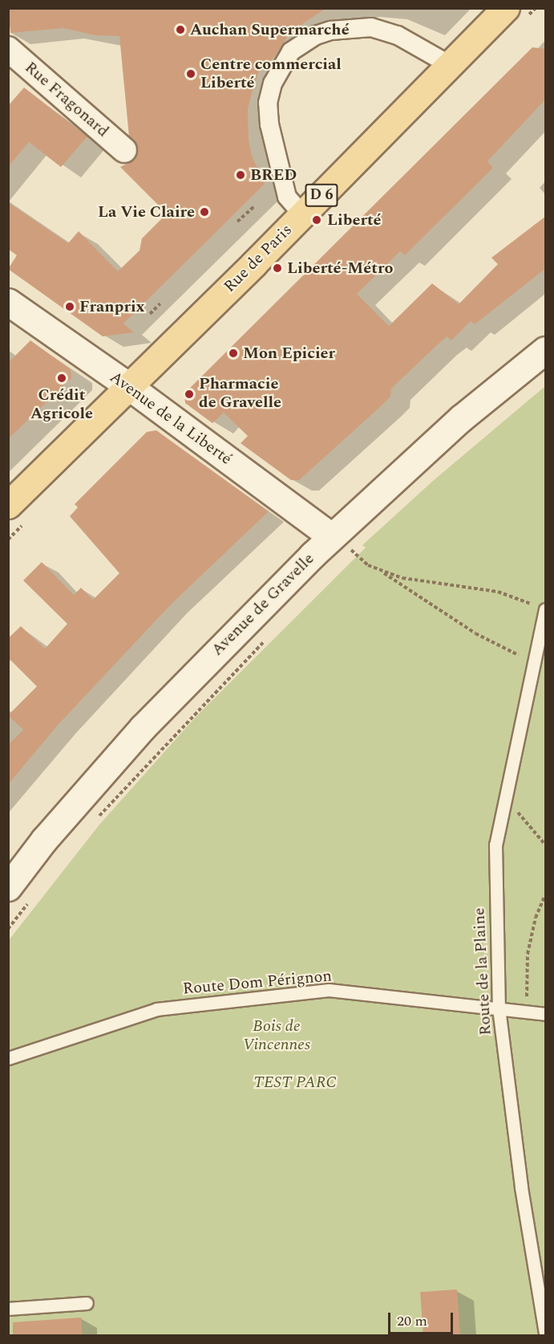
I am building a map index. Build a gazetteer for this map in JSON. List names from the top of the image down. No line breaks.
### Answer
{"streets":{"main road":["D 6","Rue de Paris"],"street":["Rue Fragonard","Avenue de la Liberté","Avenue de Gravelle"],"lane":["Route de la Plaine","Route Dom Pérignon"]},"crossings":[["Rue de Paris","Avenue de la Liberté"],["Avenue de la Liberté","Avenue de Gravelle"],["Route de la Plaine","Route Dom Pérignon"]],"parks":["Bois de Vincennes","TEST PARC"],"places":["Auchan Supermarché","Centre commercial Liberté","BRED","La Vie Claire","Liberté","Liberté-Métro","Franprix","Mon Epicier","Crédit Agricole","Pharmacie de Gravelle"],"scale_bar":"20 m"}
